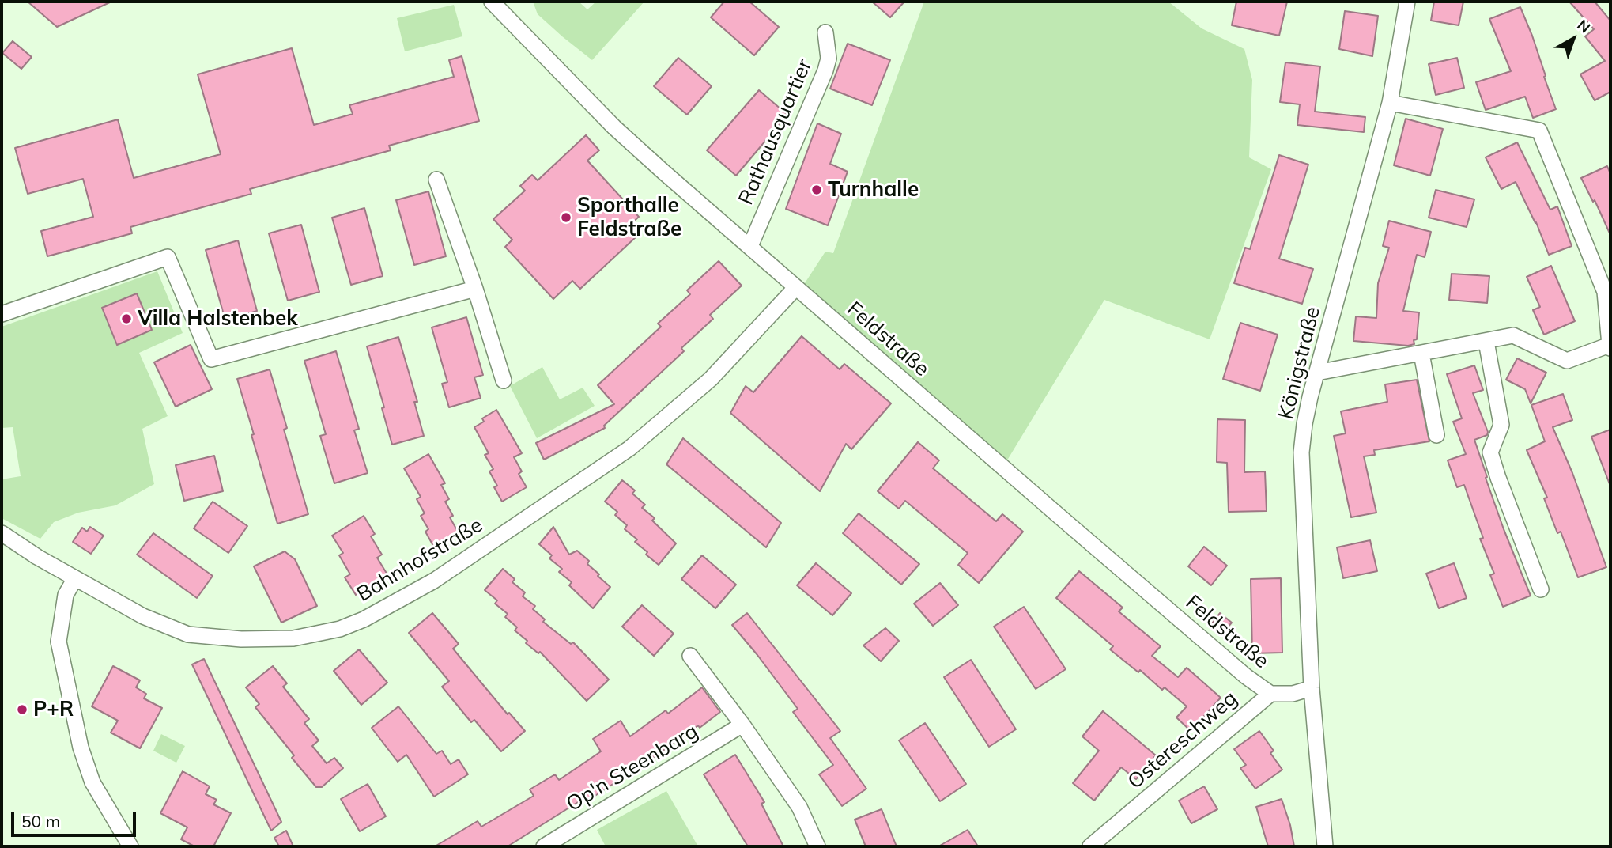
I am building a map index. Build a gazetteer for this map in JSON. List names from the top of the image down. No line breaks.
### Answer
{"streets":{"street":["Rathausquartier","Feldstraße","Königstraße","Bahnhofstraße","Ostereschweg","Op'n Steenbarg"]},"crossings":[["Rathausquartier","Feldstraße"],["Feldstraße","Bahnhofstraße"],["Feldstraße","Ostereschweg"],["Königstraße","Ostereschweg"]],"places":["Turnhalle","Sporthalle Feldstraße","Villa Halstenbek","P+R"],"scale_bar":"50 m","north":"top right"}
